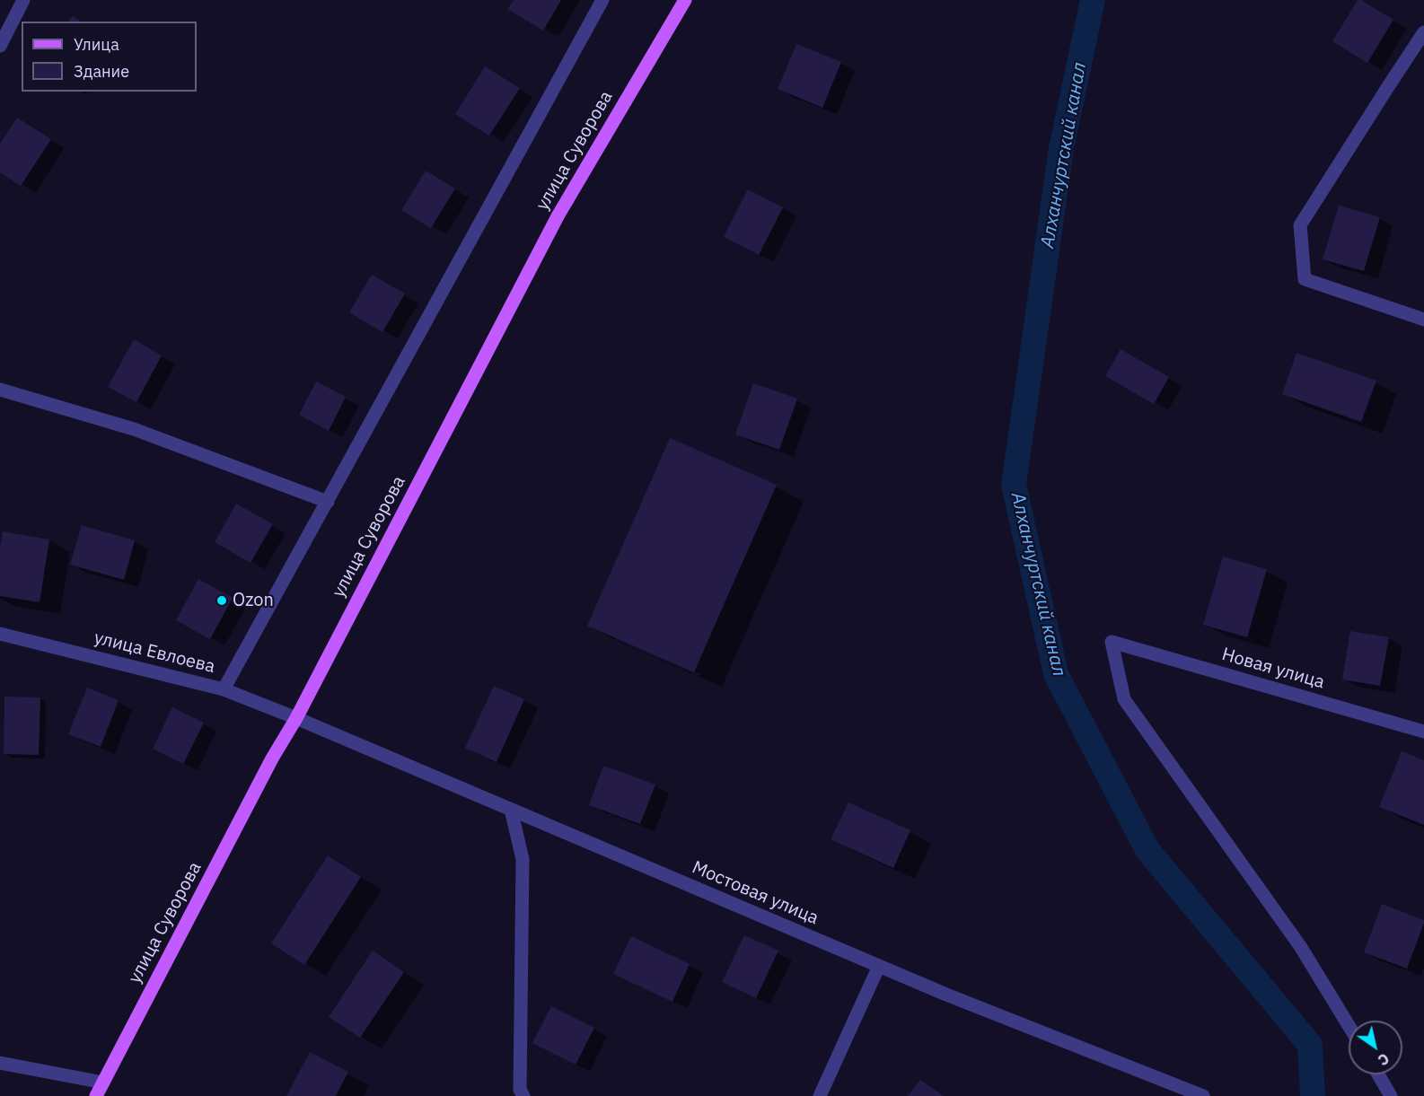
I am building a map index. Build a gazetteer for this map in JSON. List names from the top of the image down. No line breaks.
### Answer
{"streets":{"main road":["улица Суворова"],"street":["улица Евлоева","Новая улица","Мостовая улица"]},"crossings":[["улица Суворова","улица Евлоева"],["улица Суворова","Мостовая улица"],["улица Евлоева","Мостовая улица"]],"water":["Алханчуртский канал"],"places":["Ozon"],"legend":["Улица","Здание"],"north":"bottom right"}
